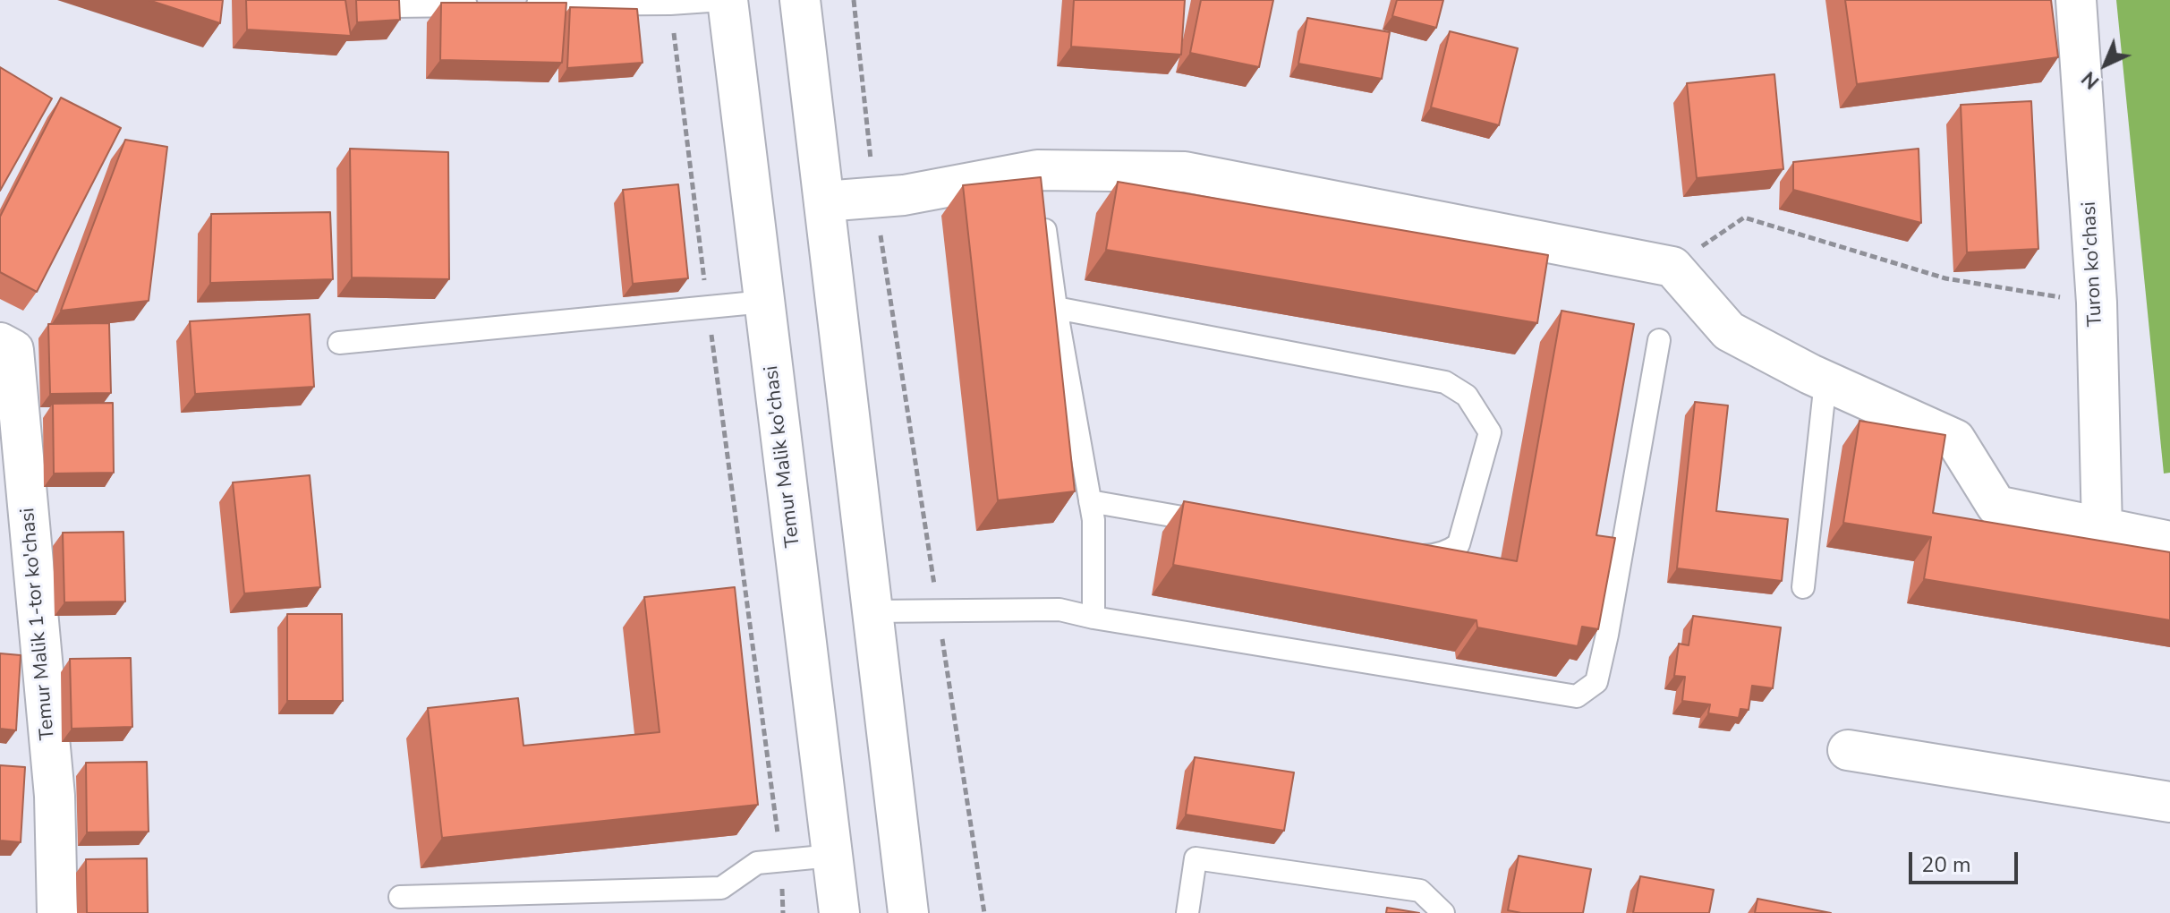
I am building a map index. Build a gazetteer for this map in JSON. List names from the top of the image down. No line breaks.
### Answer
{"streets":{"main road":["Turon ko'chasi","Temur Malik ko'chasi","Temur Malik 1-tor ko'chasi"]},"scale_bar":"20 m","north":"bottom left"}
